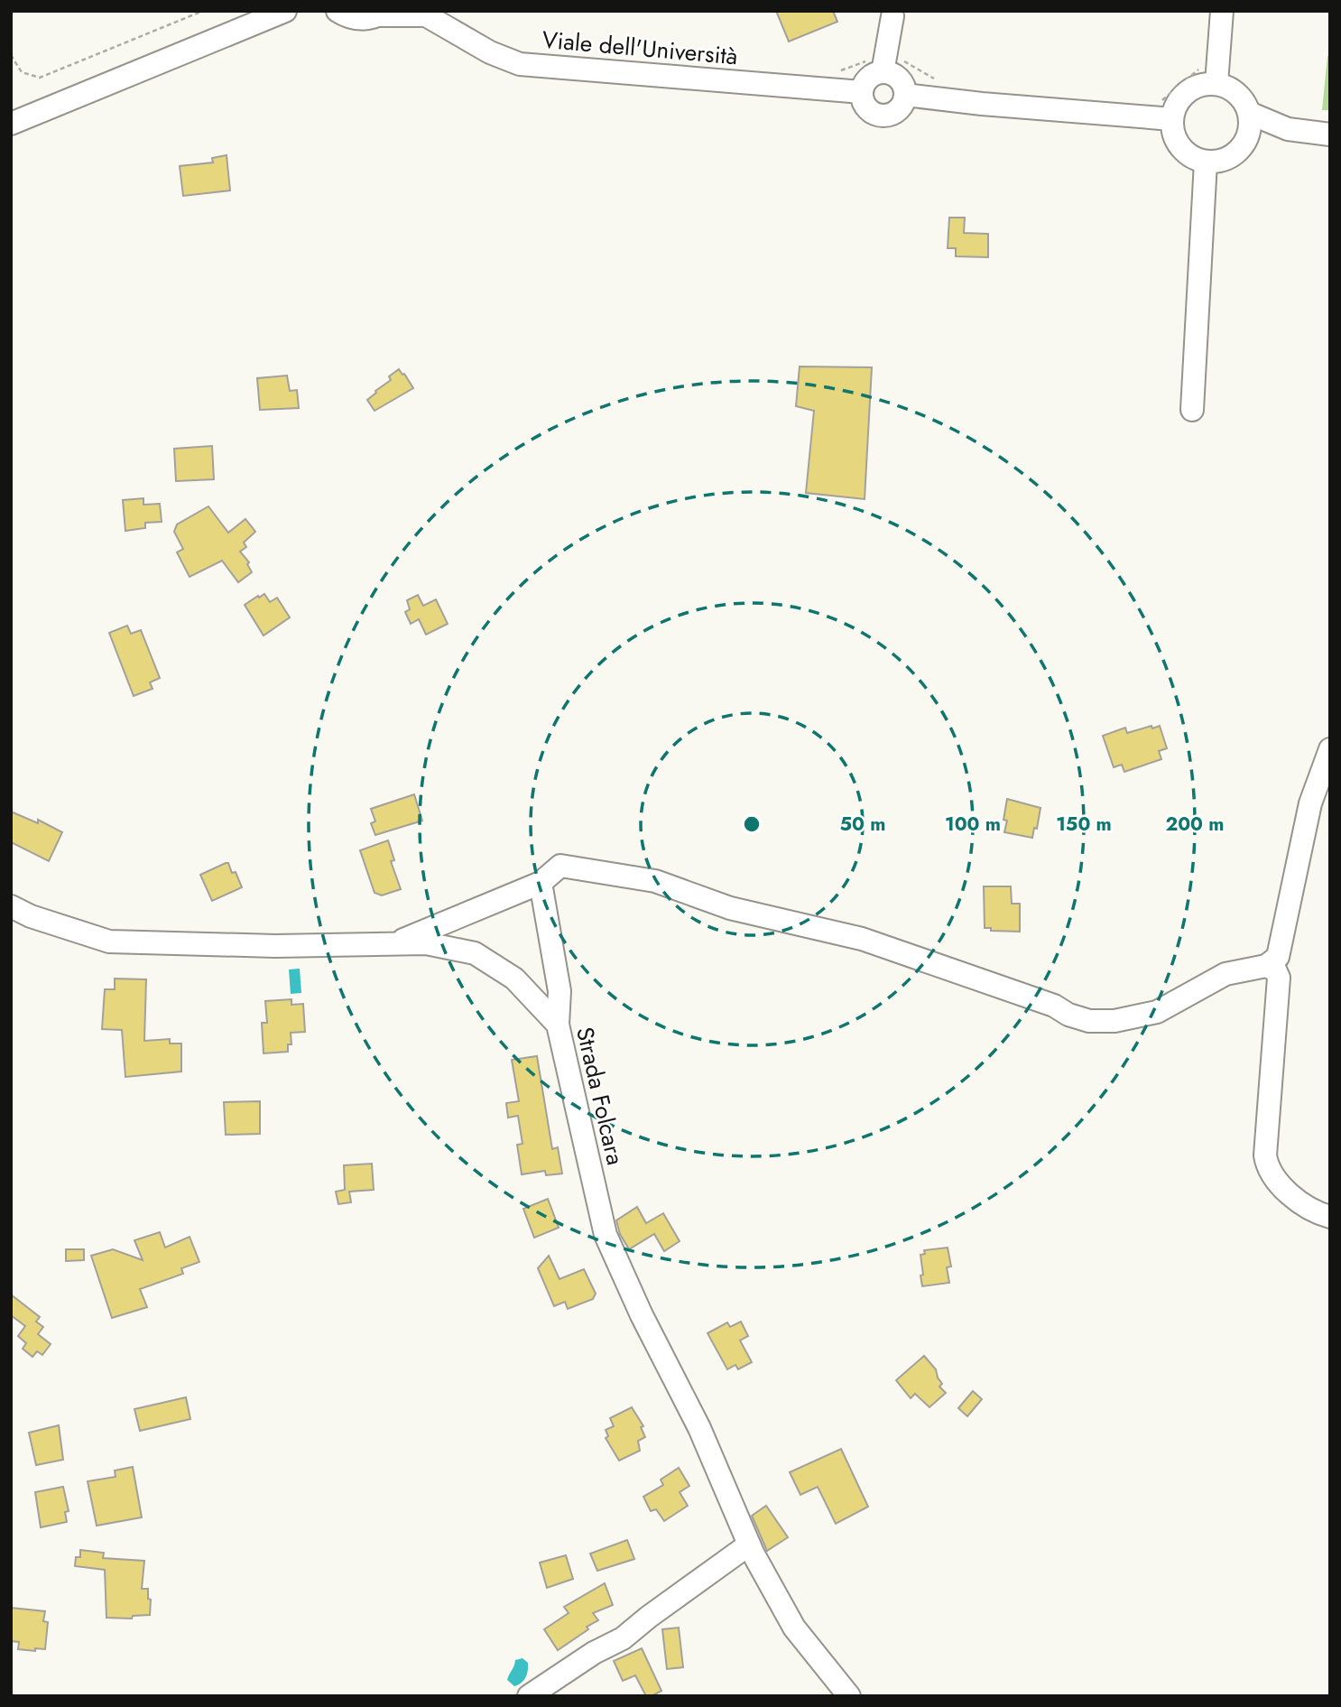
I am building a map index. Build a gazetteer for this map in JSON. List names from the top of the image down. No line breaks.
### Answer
{"streets":{"street":["Viale dell'Università","Strada Folcara"]},"rings":["50 m","100 m","150 m","200 m"]}
